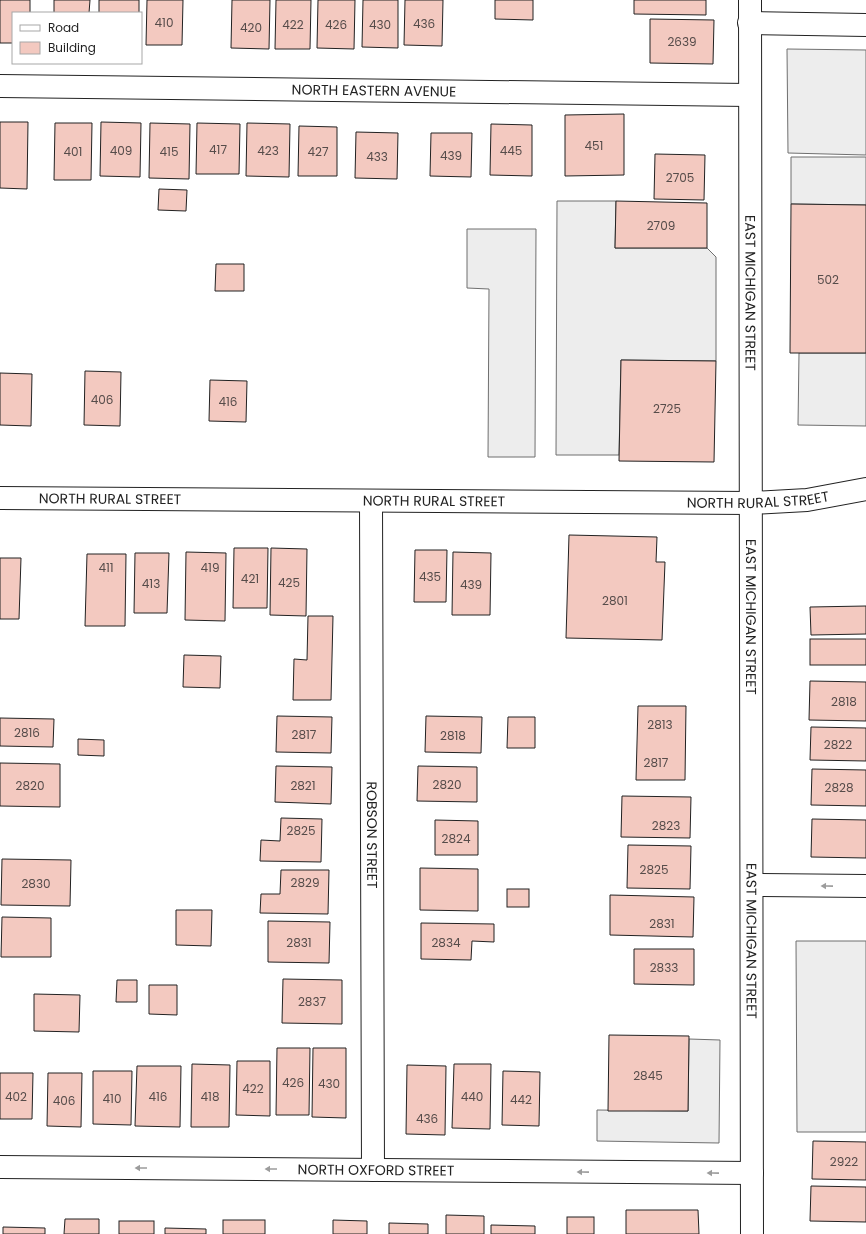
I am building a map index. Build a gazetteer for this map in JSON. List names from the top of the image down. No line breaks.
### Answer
{"streets":{"street":["NORTH EASTERN AVENUE","EAST MICHIGAN STREET","NORTH RURAL STREET","ROBSON STREET","NORTH OXFORD STREET"]},"crossings":[["NORTH EASTERN AVENUE","EAST MICHIGAN STREET"],["EAST MICHIGAN STREET","NORTH RURAL STREET"],["EAST MICHIGAN STREET","NORTH OXFORD STREET"],["NORTH RURAL STREET","ROBSON STREET"],["ROBSON STREET","NORTH OXFORD STREET"]],"one_way":["NORTH OXFORD STREET"],"house_numbers":["410","436","422","426","430","420","2639","451","417","409","423","445","401","415","427","439","433","2705","2709","502","406","416","2725","411","419","435","421","425","413","439","2801","2818","2813","2816","2817","2818","2822","2817","2820","2820","2821","2828","2823","2825","2824","2825","2829","2830","2831","2831","2834","2833","2837","2845","426","430","422","402","416","418","440","410","442","406","436","2922"],"legend":["Road","Building"]}
